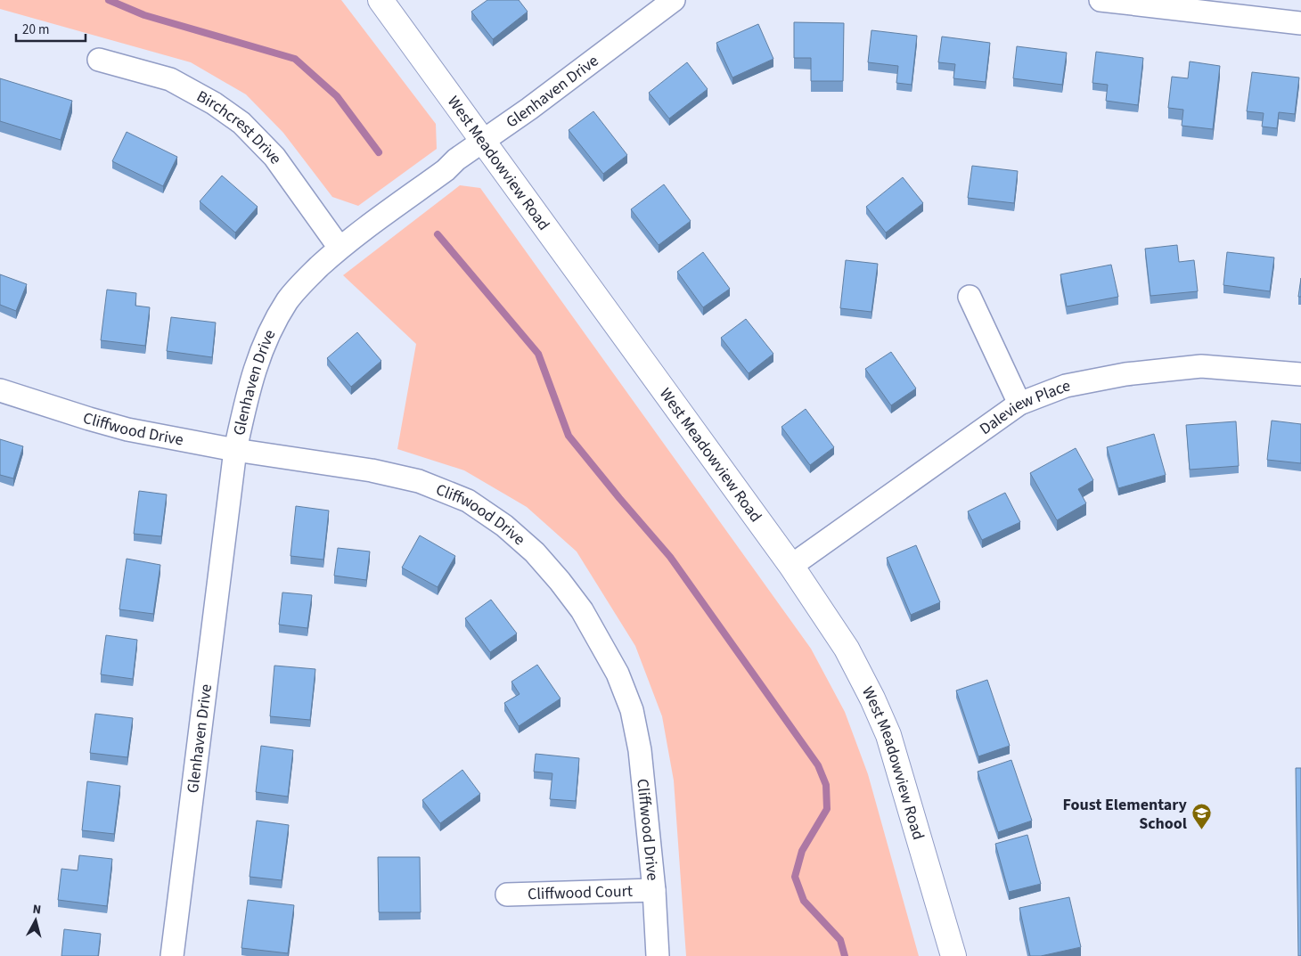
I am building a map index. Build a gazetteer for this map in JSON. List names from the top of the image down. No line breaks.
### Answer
{"streets":{"street":["Glenhaven Drive","Birchcrest Drive","West Meadowview Road","Daleview Place","Cliffwood Drive","Cliffwood Court"]},"crossings":[["Glenhaven Drive","Birchcrest Drive"],["Glenhaven Drive","West Meadowview Road"],["Glenhaven Drive","Cliffwood Drive"],["West Meadowview Road","Daleview Place"],["Cliffwood Drive","Cliffwood Court"]],"places":{"school or university":["Foust Elementary School"]},"scale_bar":"20 m","north":"top"}
